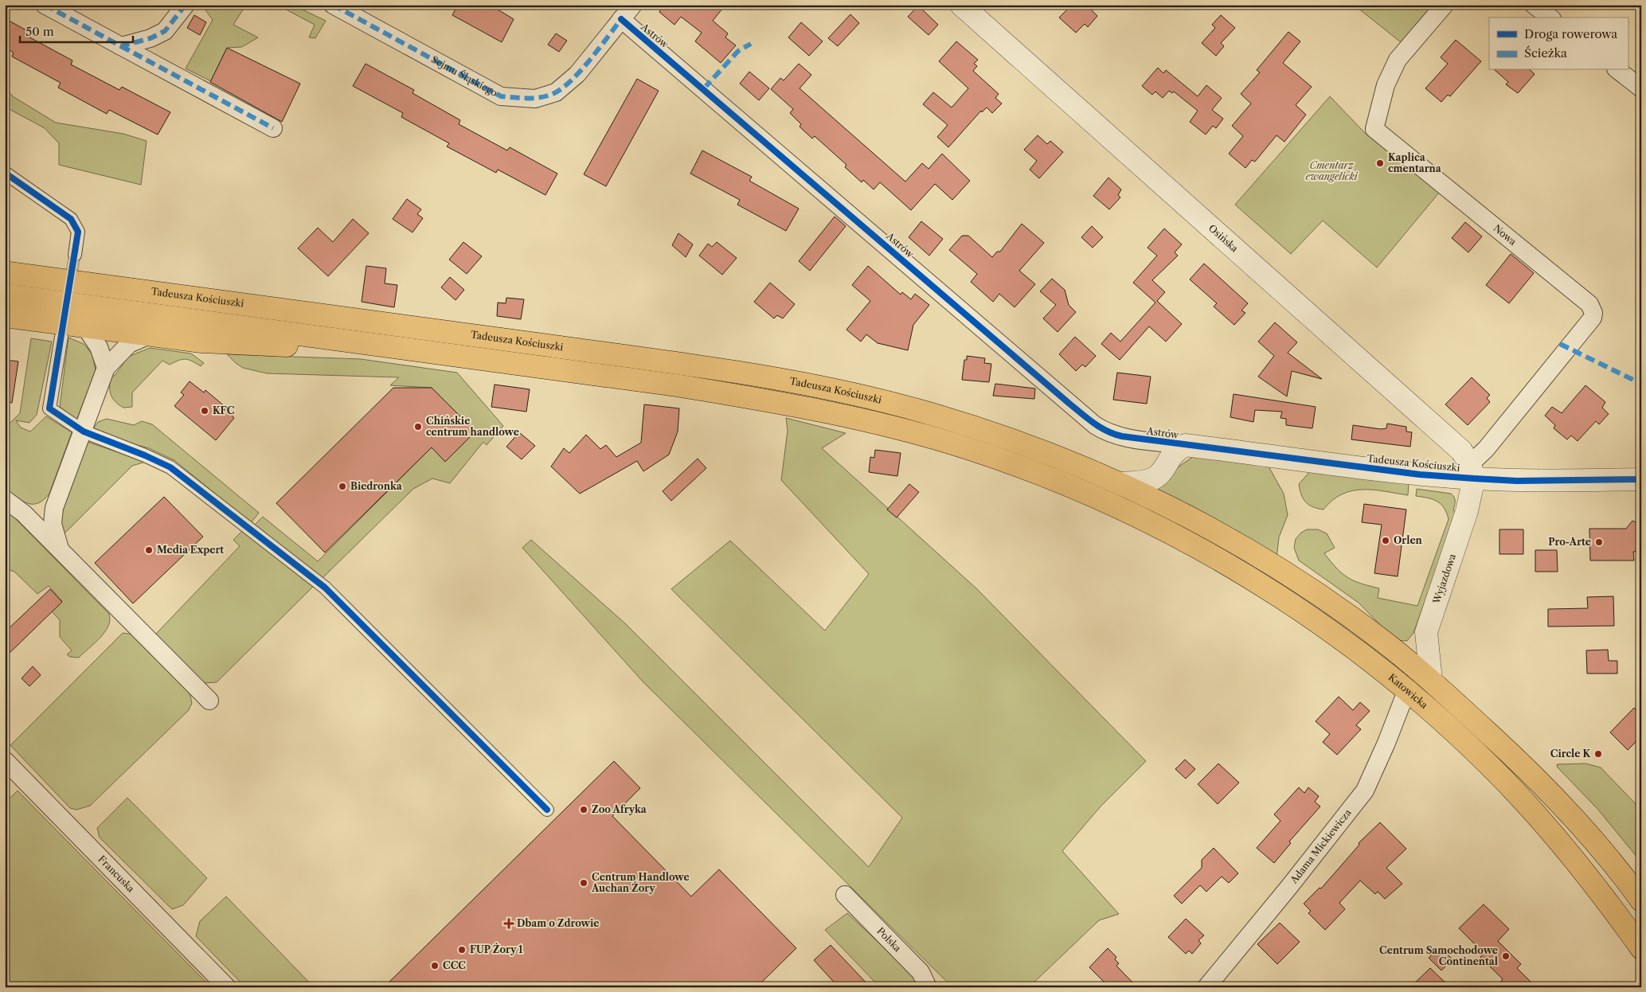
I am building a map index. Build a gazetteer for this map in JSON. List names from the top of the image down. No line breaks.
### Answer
{"streets":{"main road":["Tadeusza Kościuszki","Katowicka"],"street":["Astrów","Sejmu Śląskiego","Nowa","Osińska","Wyjazdowa","Adama Mickiewicza","Francuska","Polska"]},"crossings":[["Astrów","Sejmu Śląskiego"],["Astrów","Tadeusza Kościuszki"],["Nowa","Osińska"],["Nowa","Tadeusza Kościuszki"],["Nowa","Wyjazdowa"],["Osińska","Tadeusza Kościuszki"],["Osińska","Wyjazdowa"],["Tadeusza Kościuszki","Wyjazdowa"],["Katowicka","Adama Mickiewicza"]],"parks":["Cmentarz ewangelicki"],"places":{"other":["Kaplica cmentarna","KFC","Chińskie centrum handlowe","Biedronka","Orlen","Pro-Arte","Media Expert","Circle K","Zoo Afryka","Centrum Handlowe Auchan Żory","FUP Żory 1","Centrum Samochodowe Continental","CCC"],"health":["Dbam o Zdrowie"]},"legend":["Droga rowerowa","Ścieżka"],"scale_bar":"50 m"}
